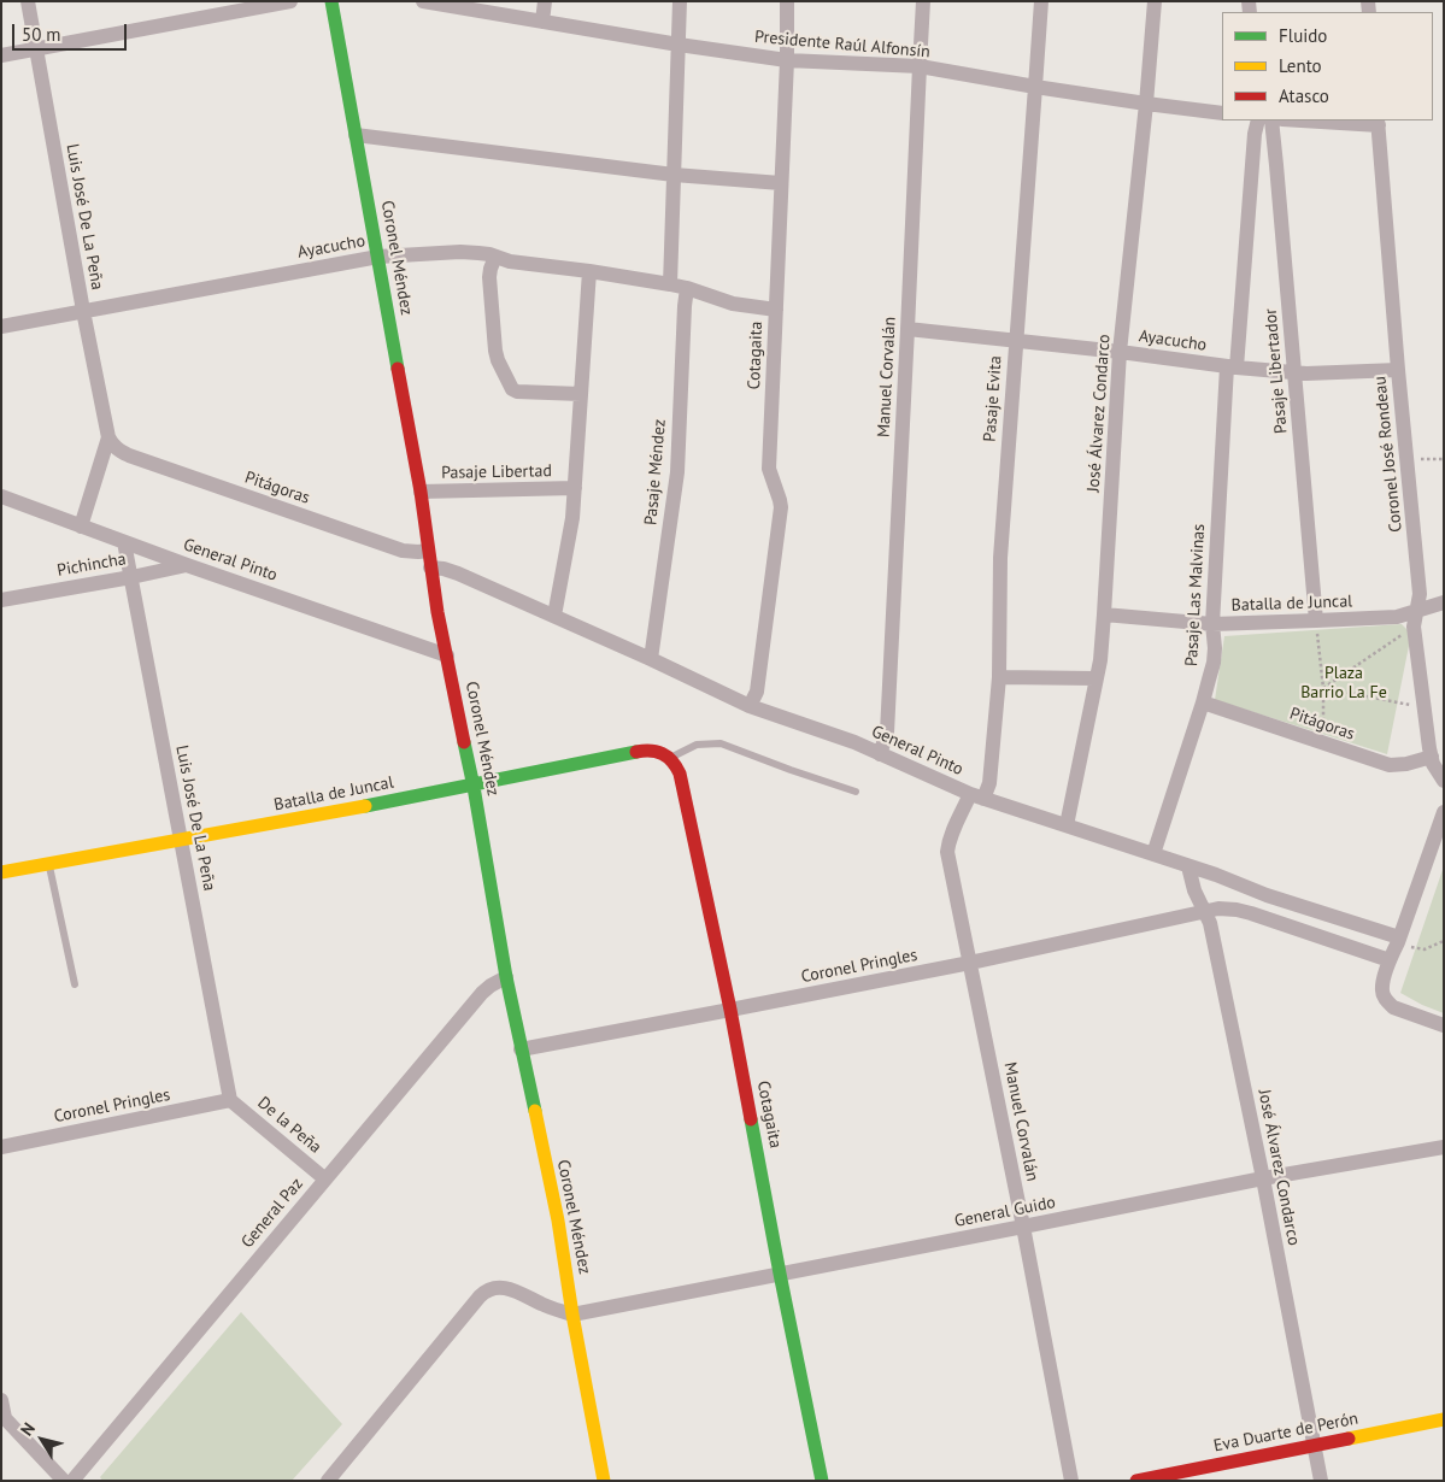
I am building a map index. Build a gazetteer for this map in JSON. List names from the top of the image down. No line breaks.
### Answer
{"streets":{"street":["Presidente Raúl Alfonsín","Luis José De La Peña","Ayacucho","Coronel Méndez","Cotagaita","Pasaje Libertador","Manuel Corvalán","Pasaje Evita","José Álvarez Condarco","Coronel José Rondeau","Pasaje Libertad","Pasaje Méndez","Pitágoras","General Pinto","Pichincha","Pasaje Las Malvinas","Batalla de Juncal","Coronel Pringles","De la Peña","General Guido","General Paz","Eva Duarte de Perón"]},"crossings":[["Presidente Raúl Alfonsín","Cotagaita"],["Presidente Raúl Alfonsín","Manuel Corvalán"],["Presidente Raúl Alfonsín","Pasaje Evita"],["Presidente Raúl Alfonsín","José Álvarez Condarco"],["Luis José De La Peña","Ayacucho"],["Luis José De La Peña","Pitágoras"],["Luis José De La Peña","General Pinto"],["Luis José De La Peña","Pichincha"],["Luis José De La Peña","Batalla de Juncal"],["Luis José De La Peña","Coronel Pringles"],["Luis José De La Peña","De la Peña"],["Ayacucho","Coronel Méndez"],["Ayacucho","Cotagaita"],["Ayacucho","Pasaje Libertador"],["Ayacucho","Manuel Corvalán"],["Ayacucho","Pasaje Evita"],["Ayacucho","José Álvarez Condarco"],["Ayacucho","Coronel José Rondeau"],["Ayacucho","Pasaje Méndez"],["Ayacucho","Pasaje Las Malvinas"],["Coronel Méndez","Pasaje Libertad"],["Coronel Méndez","Pitágoras"],["Coronel Méndez","General Pinto"],["Coronel Méndez","Batalla de Juncal"],["Coronel Méndez","Coronel Pringles"],["Coronel Méndez","General Guido"],["Coronel Méndez","General Paz"],["Cotagaita","General Pinto"],["Cotagaita","Batalla de Juncal"],["Cotagaita","Coronel Pringles"],["Cotagaita","General Guido"],["Pasaje Libertador","Batalla de Juncal"],["Manuel Corvalán","Pasaje Evita"],["Manuel Corvalán","General Pinto"],["Manuel Corvalán","Coronel Pringles"],["Manuel Corvalán","General Guido"],["Pasaje Evita","General Pinto"],["José Álvarez Condarco","General Pinto"],["José Álvarez Condarco","Batalla de Juncal"],["José Álvarez Condarco","Coronel Pringles"],["José Álvarez Condarco","General Guido"],["José Álvarez Condarco","Eva Duarte de Perón"],["Coronel José Rondeau","Pitágoras"],["Coronel José Rondeau","Batalla de Juncal"],["Pasaje Méndez","General Pinto"],["Pitágoras","Pasaje Las Malvinas"],["General Pinto","Pichincha"],["General Pinto","Pasaje Las Malvinas"],["Pasaje Las Malvinas","Batalla de Juncal"],["Coronel Pringles","De la Peña"],["De la Peña","General Paz"]],"parks":["Plaza Barrio La Fe"],"legend":["Fluido","Lento","Atasco"],"scale_bar":"50 m","north":"top left"}
